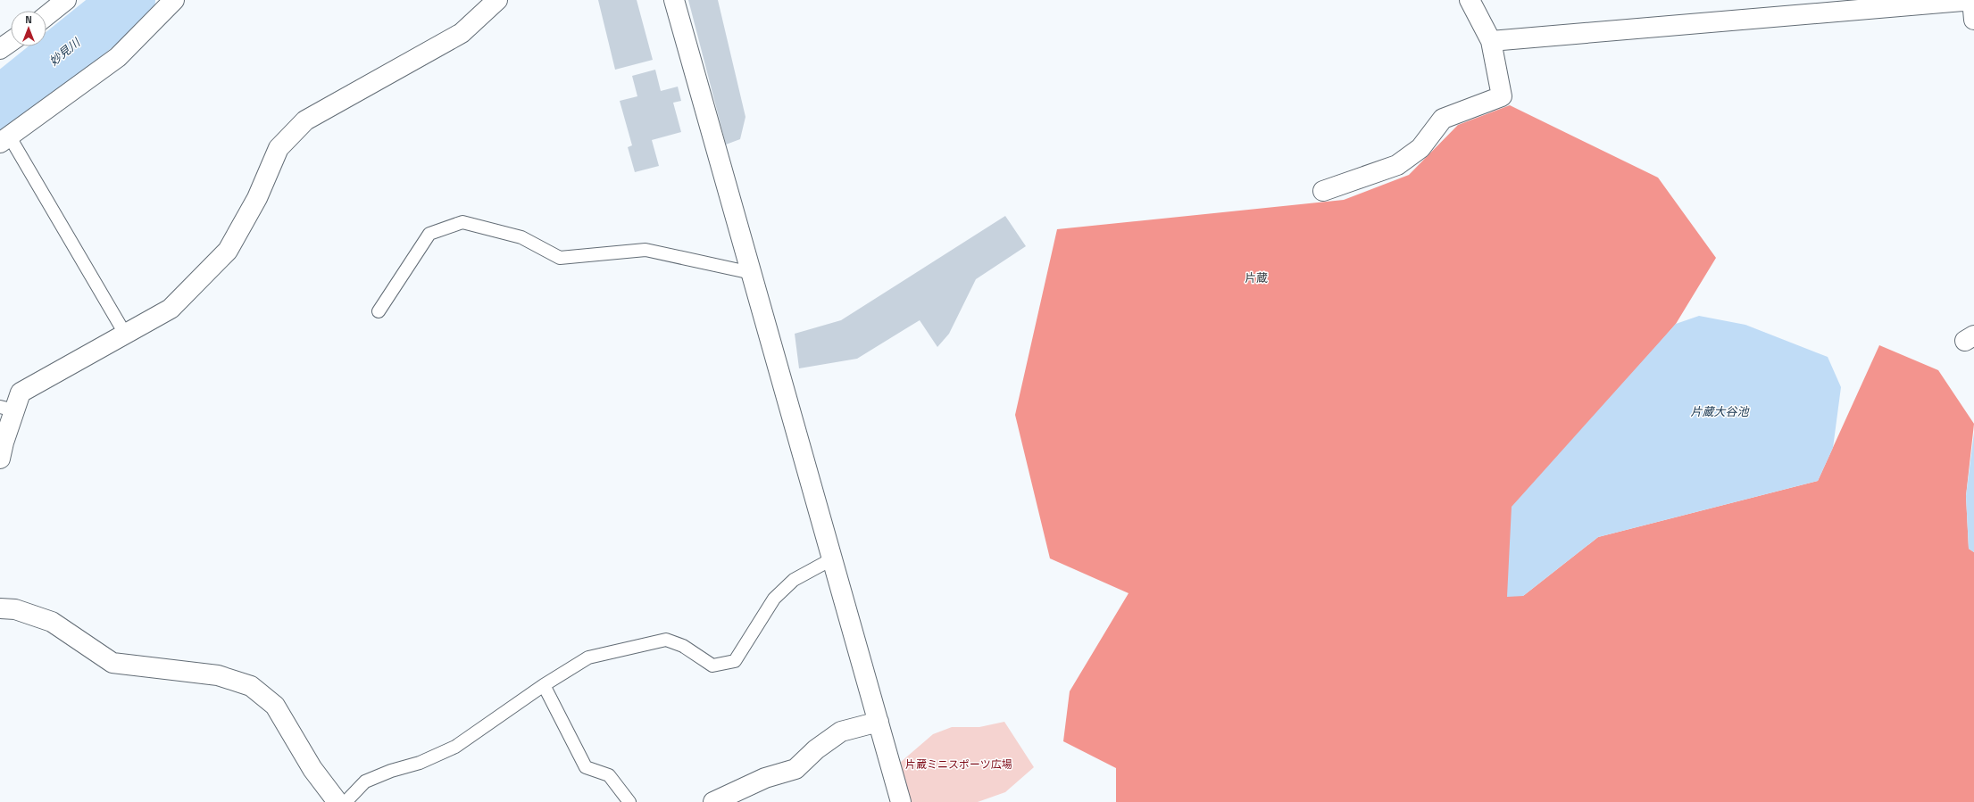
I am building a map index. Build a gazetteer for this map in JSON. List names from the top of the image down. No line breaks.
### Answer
{"districts":["片蔵"],"water":["妙見川","片蔵大谷池"],"parks":["片蔵ミニスポーツ広場"],"north":"top"}
